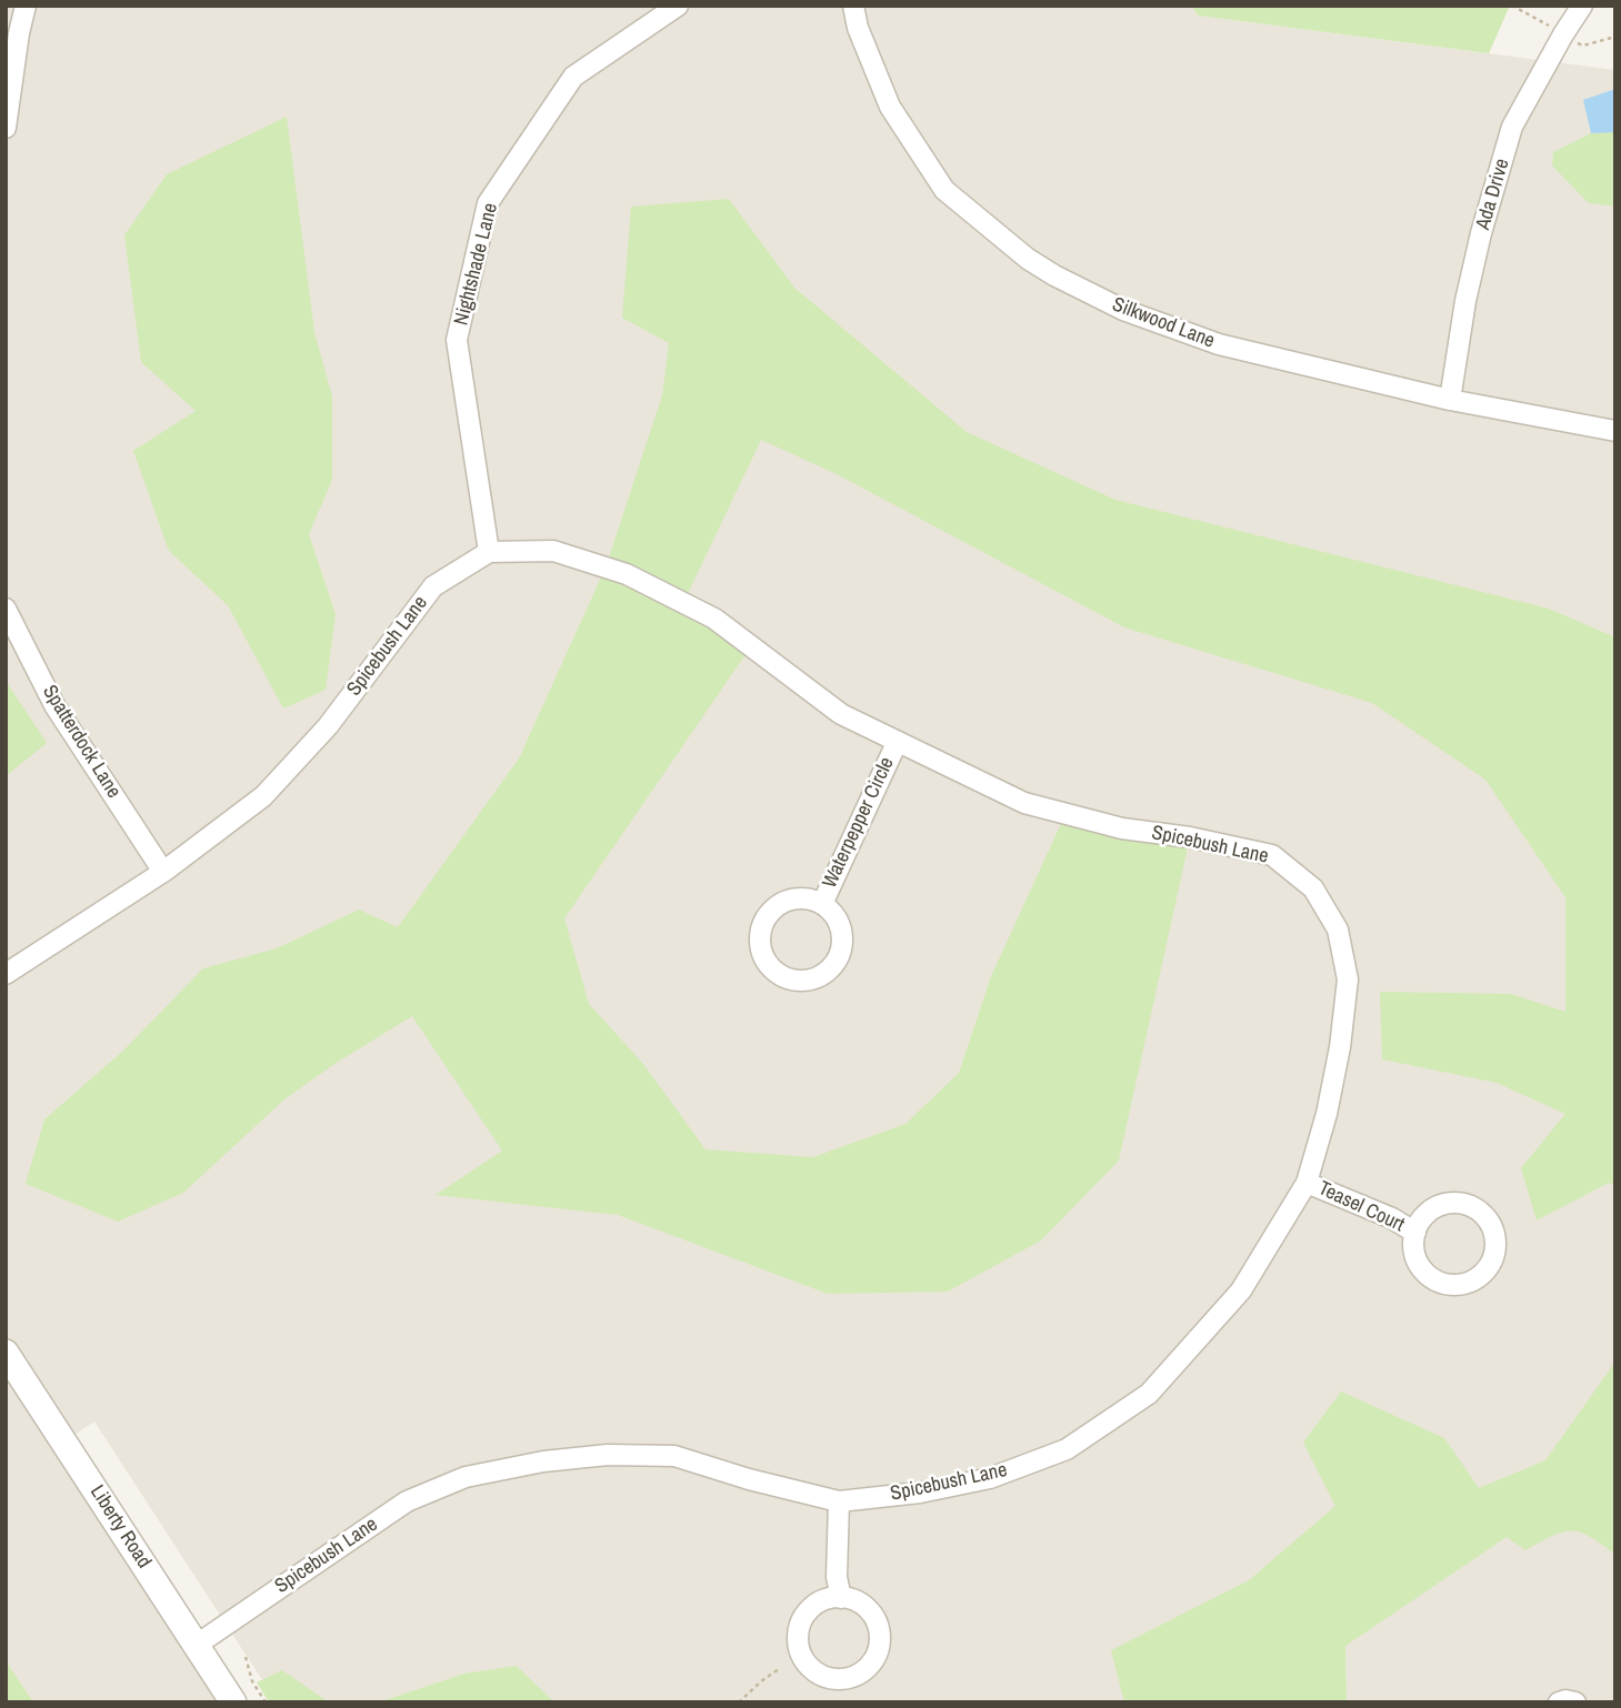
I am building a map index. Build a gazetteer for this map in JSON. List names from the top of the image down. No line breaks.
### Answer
{"streets":{"street":["Ada Drive","Nightshade Lane","Silkwood Lane","Spicebush Lane","Spatterdock Lane","Waterpepper Circle","Teasel Court","Liberty Road"]},"crossings":[["Ada Drive","Silkwood Lane"],["Nightshade Lane","Spicebush Lane"],["Spicebush Lane","Spatterdock Lane"],["Spicebush Lane","Waterpepper Circle"],["Spicebush Lane","Teasel Court"],["Spicebush Lane","Liberty Road"]]}
